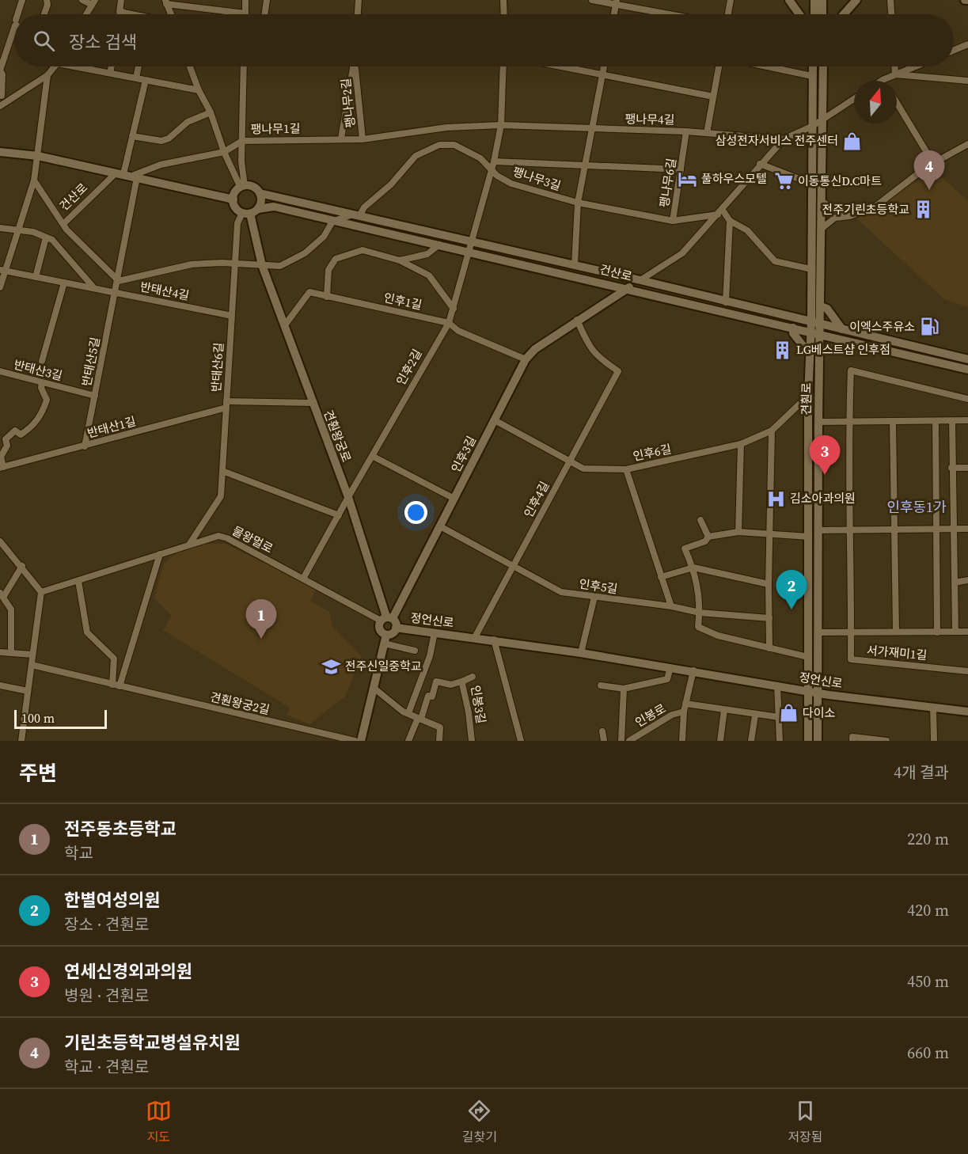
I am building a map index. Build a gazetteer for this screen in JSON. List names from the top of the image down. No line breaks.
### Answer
{"streets":{"street":["팽나무2길","팽나무4길","팽나무1길","팽나무3길","팽나무6길","건산로","반태산4길","인후1길","반태산5길","반태산6길","인후2길","반태산3길","견훤로","반태산1길","견훤왕궁로","인후6길","인후3길","인후4길","물왕멀로","인후5길","정언신로","서가재미1길","견훤왕궁2길","인봉3길","인봉로"]},"crossings":[["팽나무2길","팽나무4길"],["팽나무2길","팽나무1길"],["팽나무4길","팽나무6길"],["팽나무1길","건산로"],["건산로","반태산5길"],["건산로","반태산6길"],["건산로","인후2길"],["건산로","견훤로"],["건산로","견훤왕궁로"],["건산로","인후3길"],["반태산4길","반태산5길"],["반태산4길","반태산6길"],["인후1길","인후2길"],["인후1길","견훤왕궁로"],["인후1길","인후3길"],["반태산5길","반태산3길"],["반태산5길","반태산1길"],["반태산6길","반태산1길"],["반태산6길","견훤왕궁로"],["반태산6길","물왕멀로"],["인후2길","견훤왕궁로"],["인후2길","물왕멀로"],["반태산3길","반태산1길"],["견훤로","인후6길"],["견훤로","정언신로"],["견훤로","서가재미1길"],["반태산1길","견훤왕궁로"],["견훤왕궁로","인후3길"],["견훤왕궁로","물왕멀로"],["인후6길","인후3길"],["인후6길","인후4길"],["인후3길","인후4길"],["인후3길","물왕멀로"],["인후3길","인후5길"],["인후4길","인후5길"],["인후4길","정언신로"],["정언신로","인봉로"]],"districts":["인후동1가"],"places":{"shop":["삼성전자서비스 전주센터","다이소"],"hotel":["풀하우스모텔"],"supermarket":["이동통신D.C마트"],"building":["전주기린초등학교","LG베스트샵 인후점"],"fuel station":["이엑스주유소"],"hospital":["김소아과의원"],"school or university":["전주신일중학교"]},"scale_bar":"100 m","north":"top","page":{"search":"장소 검색","pins":["4","3","2","1"],"scale":"100 m","heading":["주변","4개 결과"],"list":[{"mark":"1","name":"전주동초등학교","note":"학교","value":"220 m"},{"mark":"2","name":"한별여성의원","note":"장소 · 견훤로","value":"420 m"},{"mark":"3","name":"연세신경외과의원","note":"병원 · 견훤로","value":"450 m"},{"mark":"4","name":"기린초등학교병설유치원","note":"학교 · 견훤로","value":"660 m"}],"nav":["지도","길찾기","저장됨"]}}
